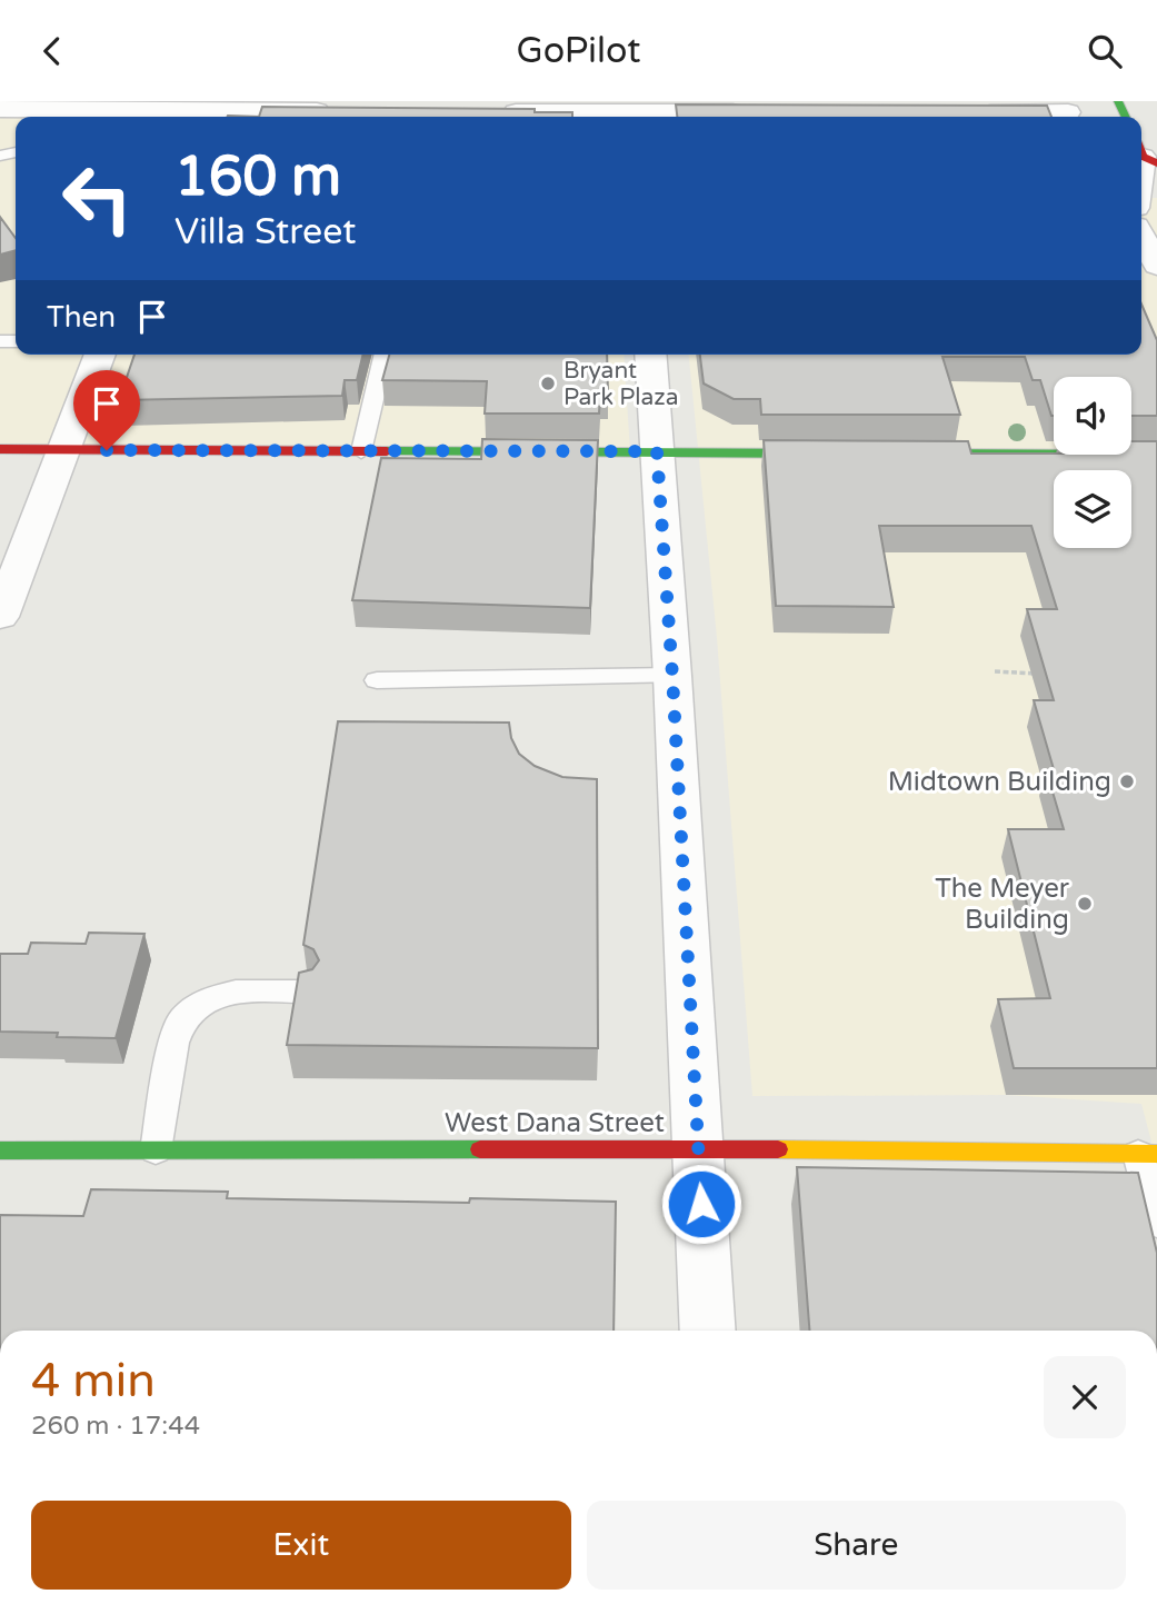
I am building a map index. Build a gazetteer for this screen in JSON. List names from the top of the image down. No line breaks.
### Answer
{"streets":{"main road":["West Dana Street"]},"places":["Bryant Park Plaza","Midtown Building","The Meyer Building"],"page":{"header":"GoPilot","turn":["160 m","Villa Street"],"then":"Then","heading":["4 min","260 m · 17:44"],"buttons":["Exit","Share"]}}
